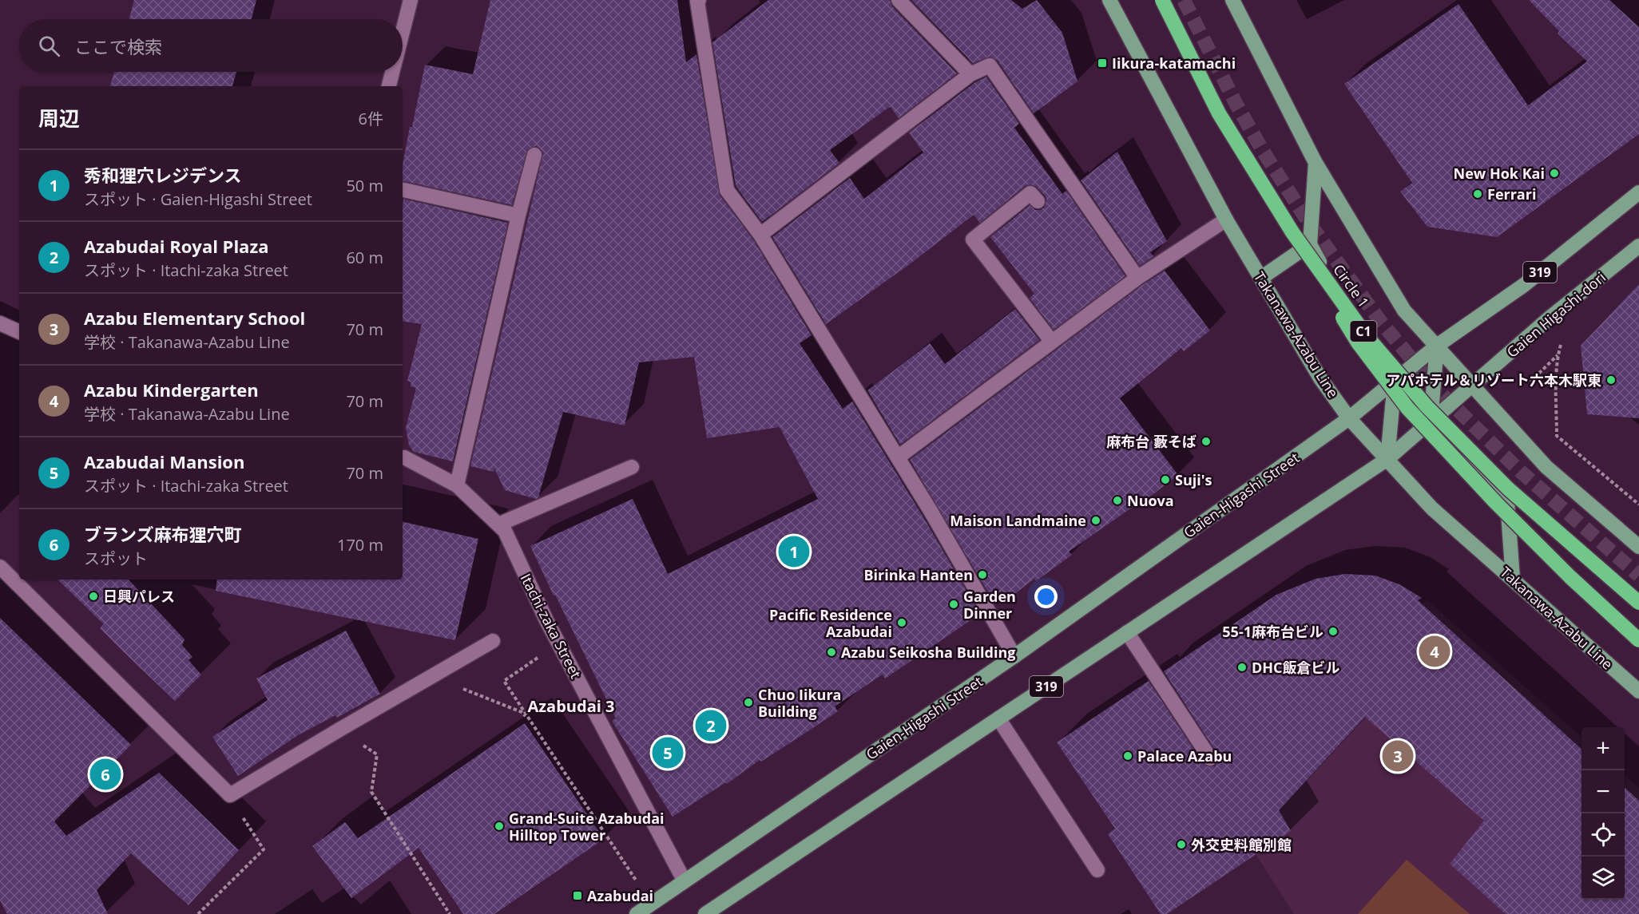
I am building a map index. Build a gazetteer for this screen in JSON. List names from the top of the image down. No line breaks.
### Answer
{"streets":{"highway":["Circle 1","C1"],"main road":["319","Gaien Higashi-dori","Takanawa-Azabu Line","Gaien-Higashi Street"],"street":["Itachi-zaka Street"]},"crossings":[["319","Gaien Higashi-dori"],["319","Takanawa-Azabu Line"],["319","Gaien-Higashi Street"],["Gaien Higashi-dori","Takanawa-Azabu Line"],["Takanawa-Azabu Line","Gaien-Higashi Street"],["Gaien-Higashi Street","Itachi-zaka Street"]],"districts":["Azabudai 3"],"places":{"transit":["Iikura-katamachi","Azabudai"],"other":["New Hok Kai","Ferrari","アパホテル＆リゾート六本木駅東","麻布台 藪そば","Suji's","Nuova","Maison Landmaine","Birinka Hanten","日興パレス","Garden Dinner","Pacific Residence Azabudai","55-1麻布台ビル","Azabu Seikosha Building","DHC飯倉ビル","Chuo Iikura Building","Palace Azabu","Grand-Suite Azabudai Hilltop Tower","外交史料館別館"]},"page":{"search":"ここで検索","heading":["周辺","6件"],"list":[{"mark":"1","name":"秀和狸穴レジデンス","note":"スポット · Gaien-Higashi Street","value":"50 m"},{"mark":"2","name":"Azabudai Royal Plaza","note":"スポット · Itachi-zaka Street","value":"60 m"},{"mark":"3","name":"Azabu Elementary School","note":"学校 · Takanawa-Azabu Line","value":"70 m"},{"mark":"4","name":"Azabu Kindergarten","note":"学校 · Takanawa-Azabu Line","value":"70 m"},{"mark":"5","name":"Azabudai Mansion","note":"スポット · Itachi-zaka Street","value":"70 m"},{"mark":"6","name":"ブランズ麻布狸穴町","note":"スポット","value":"170 m"}],"pins":["1","4","2","5","3","6"],"map_buttons":["+","−"]}}
